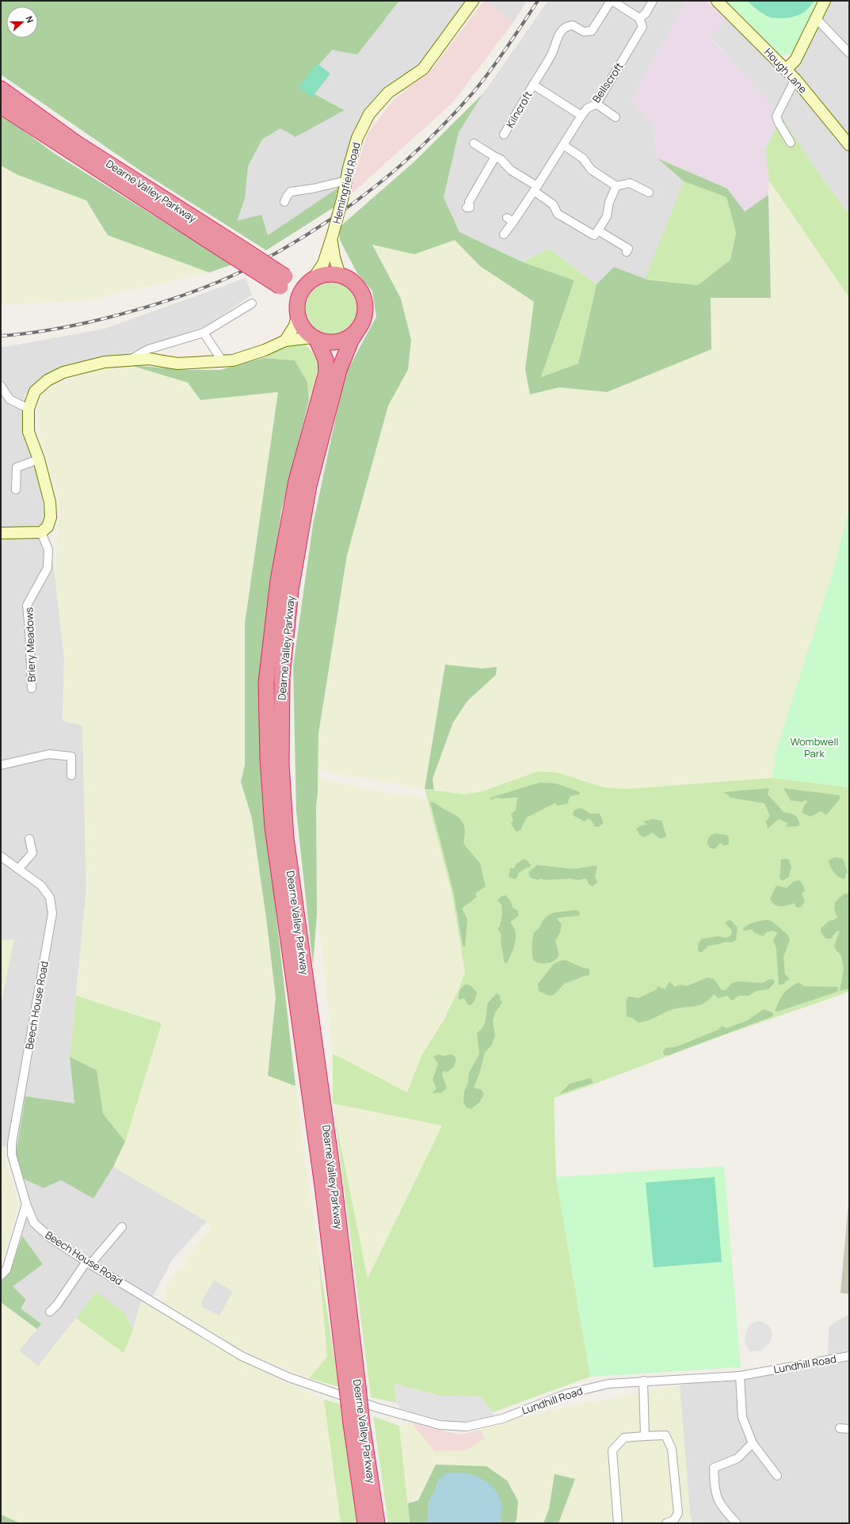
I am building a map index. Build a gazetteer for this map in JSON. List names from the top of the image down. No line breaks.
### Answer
{"streets":{"highway":["Dearne Valley Parkway"],"street":["Hough Lane","Bellscroft","Kilncroft","Hemingfield Road","Briery Meadows","Beech House Road","Lundhill Road"]},"crossings":[["Bellscroft","Kilncroft"],["Hemingfield Road","Dearne Valley Parkway"],["Beech House Road","Lundhill Road"]],"parks":["Wombwell Park"],"north":"right"}
